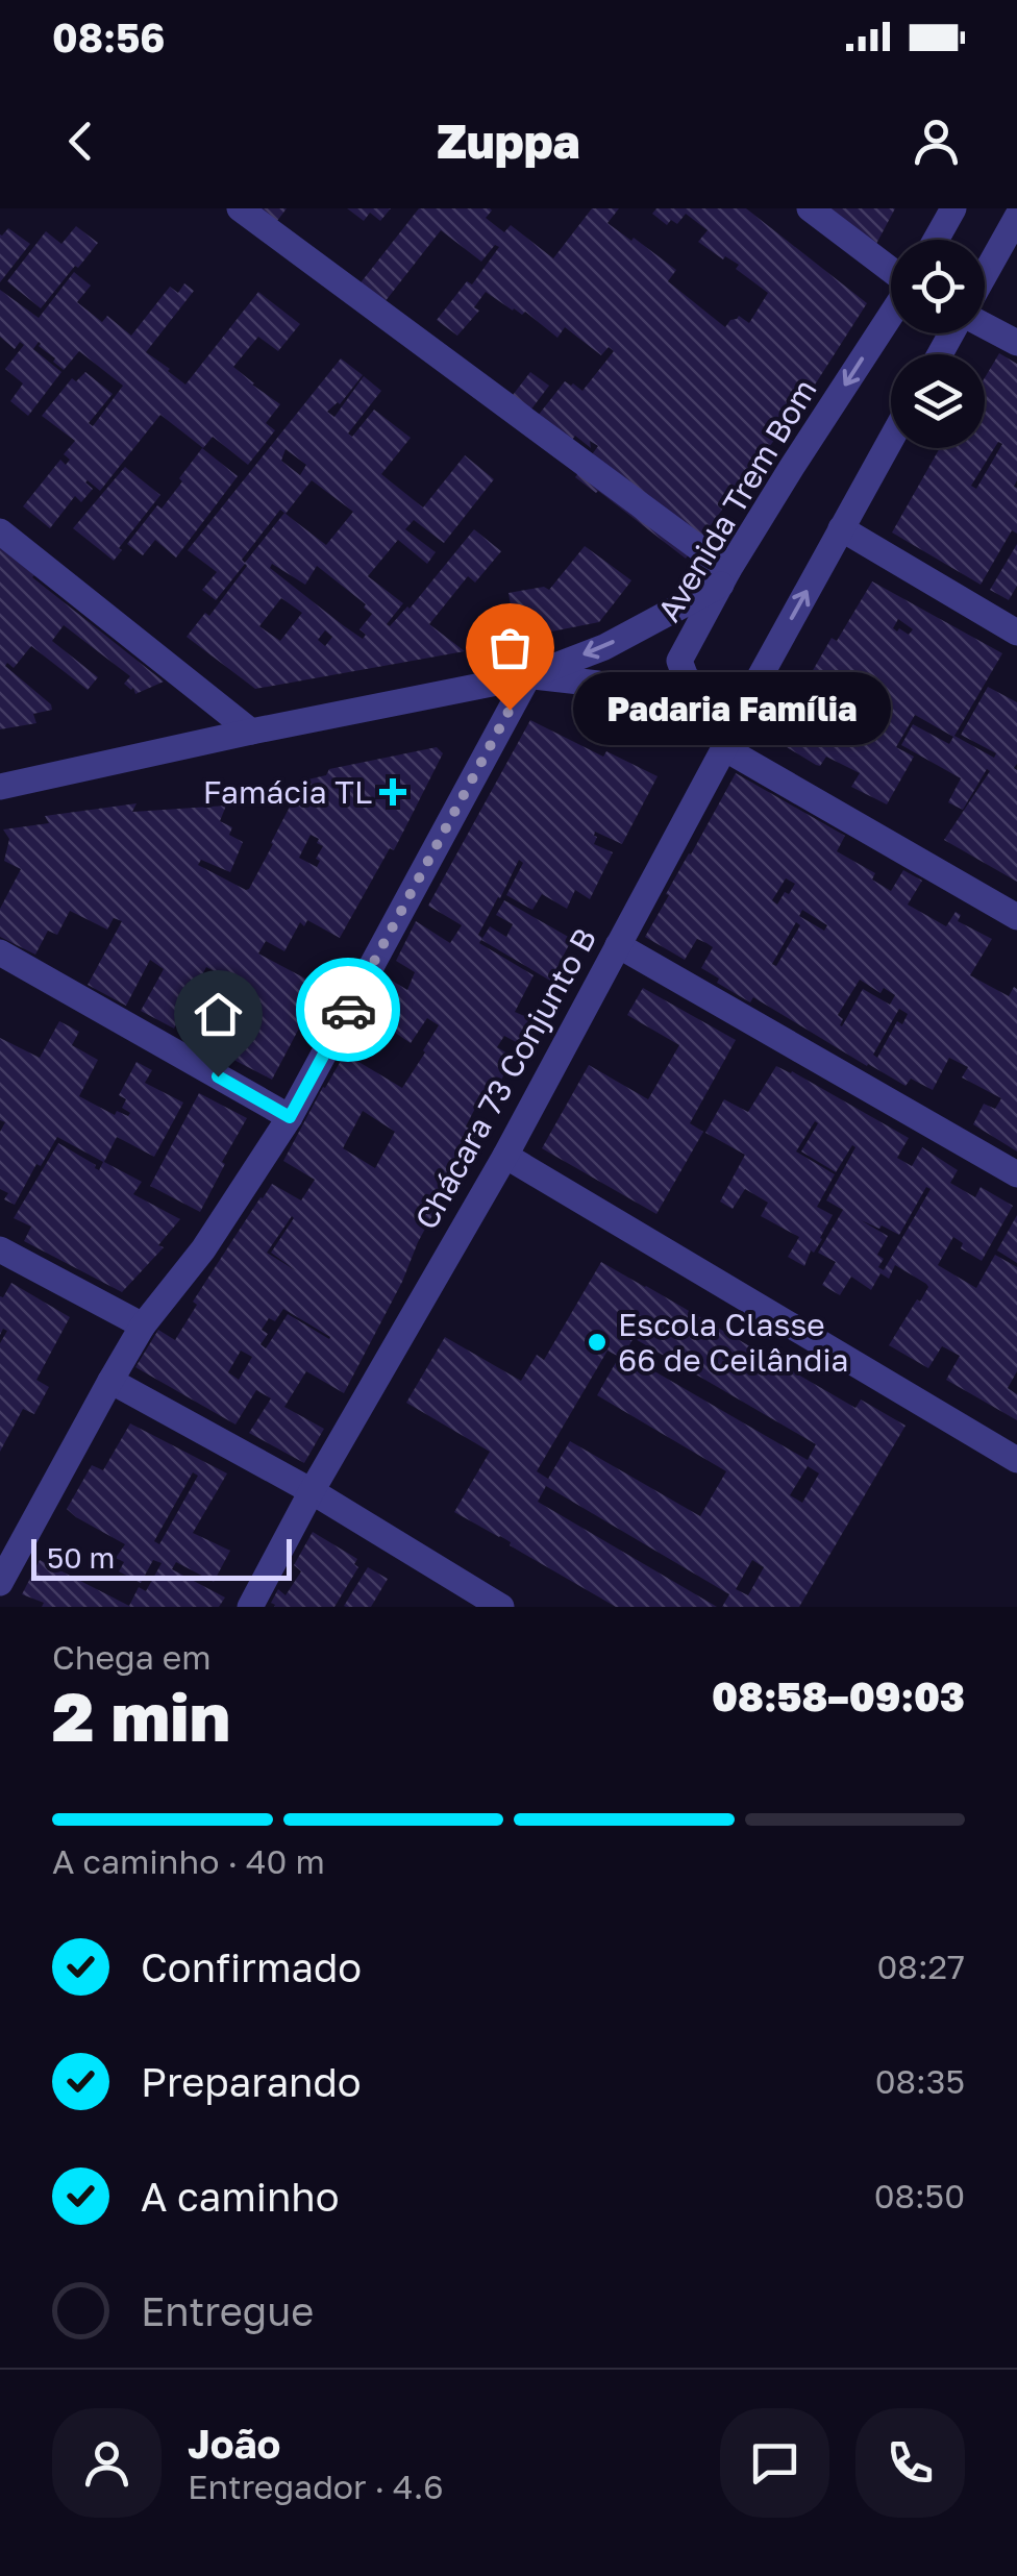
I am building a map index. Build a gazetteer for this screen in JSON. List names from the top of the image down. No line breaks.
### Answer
{"streets":{"street":["Avenida Trem Bom","Chácara 73 Conjunto B"]},"crossings":[["Avenida Trem Bom","Chácara 73 Conjunto B"]],"places":{"other":["Padaria Família","Escola Classe 66 de Ceilândia"],"health":["Famácia TL"]},"scale_bar":"50 m","page":{"status":"08:56","header":"Zuppa","bubble":"Padaria Família","scale":"50 m","heading":["2 min","Chega em","08:58–09:03"],"panel":["João","Entregador · 4.6"],"bar":"A caminho · 40 m","list":[["Confirmado","08:27"],["Preparando","08:35"],["A caminho","08:50"],"Entregue"]}}
